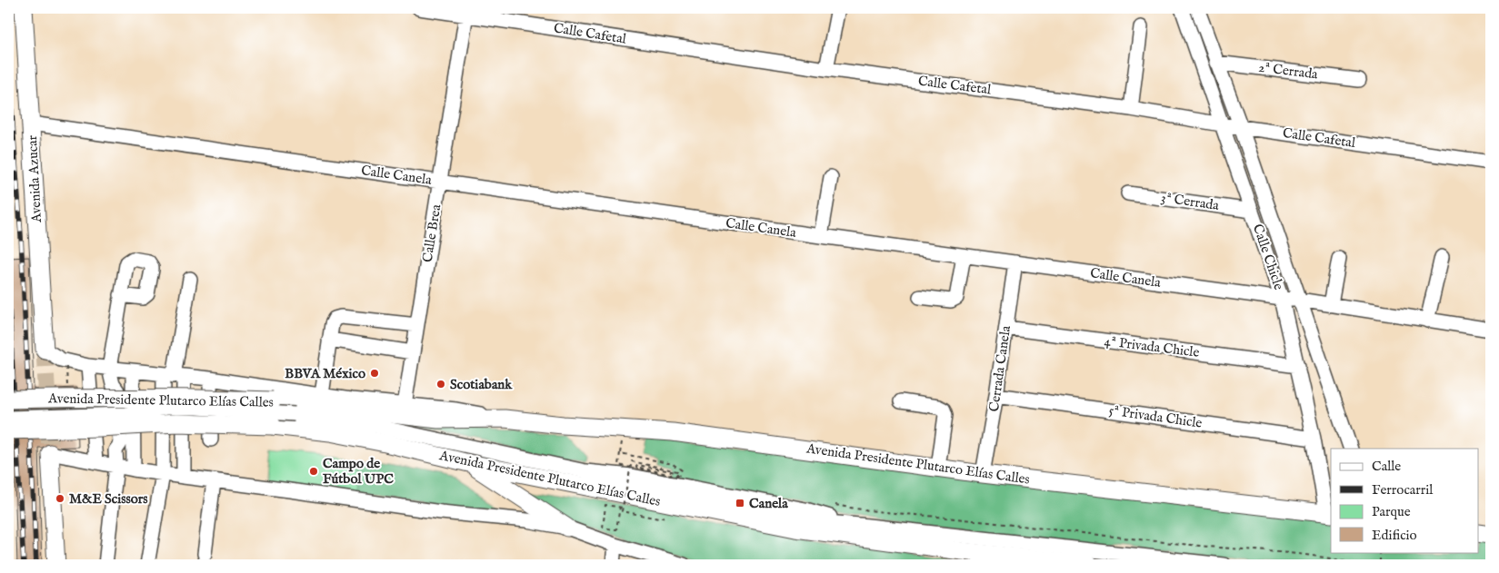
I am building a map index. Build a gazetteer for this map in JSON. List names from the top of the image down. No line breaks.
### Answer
{"streets":{"main road":["Avenida Azucar","Avenida Presidente Plutarco Elías Calles"],"street":["Calle Cafetal","2ª Cerrada","Calle Canela","3ª Cerrada","Calle Brea","Calle Chicle","4ª Privada Chicle","Cerrada Canela","5ª Privada Chicle"]},"crossings":[["Calle Cafetal","Calle Brea"],["Calle Cafetal","Calle Chicle"],["2ª Cerrada","Calle Chicle"],["Calle Canela","Avenida Azucar"],["Calle Canela","Calle Brea"],["Calle Canela","Calle Chicle"],["Calle Canela","Cerrada Canela"],["Avenida Azucar","Avenida Presidente Plutarco Elías Calles"],["3ª Cerrada","Calle Chicle"],["Calle Brea","Avenida Presidente Plutarco Elías Calles"],["Calle Chicle","4ª Privada Chicle"],["Calle Chicle","Avenida Presidente Plutarco Elías Calles"],["Calle Chicle","5ª Privada Chicle"],["4ª Privada Chicle","Cerrada Canela"],["Cerrada Canela","Avenida Presidente Plutarco Elías Calles"],["Cerrada Canela","5ª Privada Chicle"]],"places":{"other":["BBVA México","Scotiabank","Campo de Fútbol UPC","M&E Scissors"],"transit":["Canela"]},"legend":["Calle","Ferrocarril","Parque","Edificio"]}
